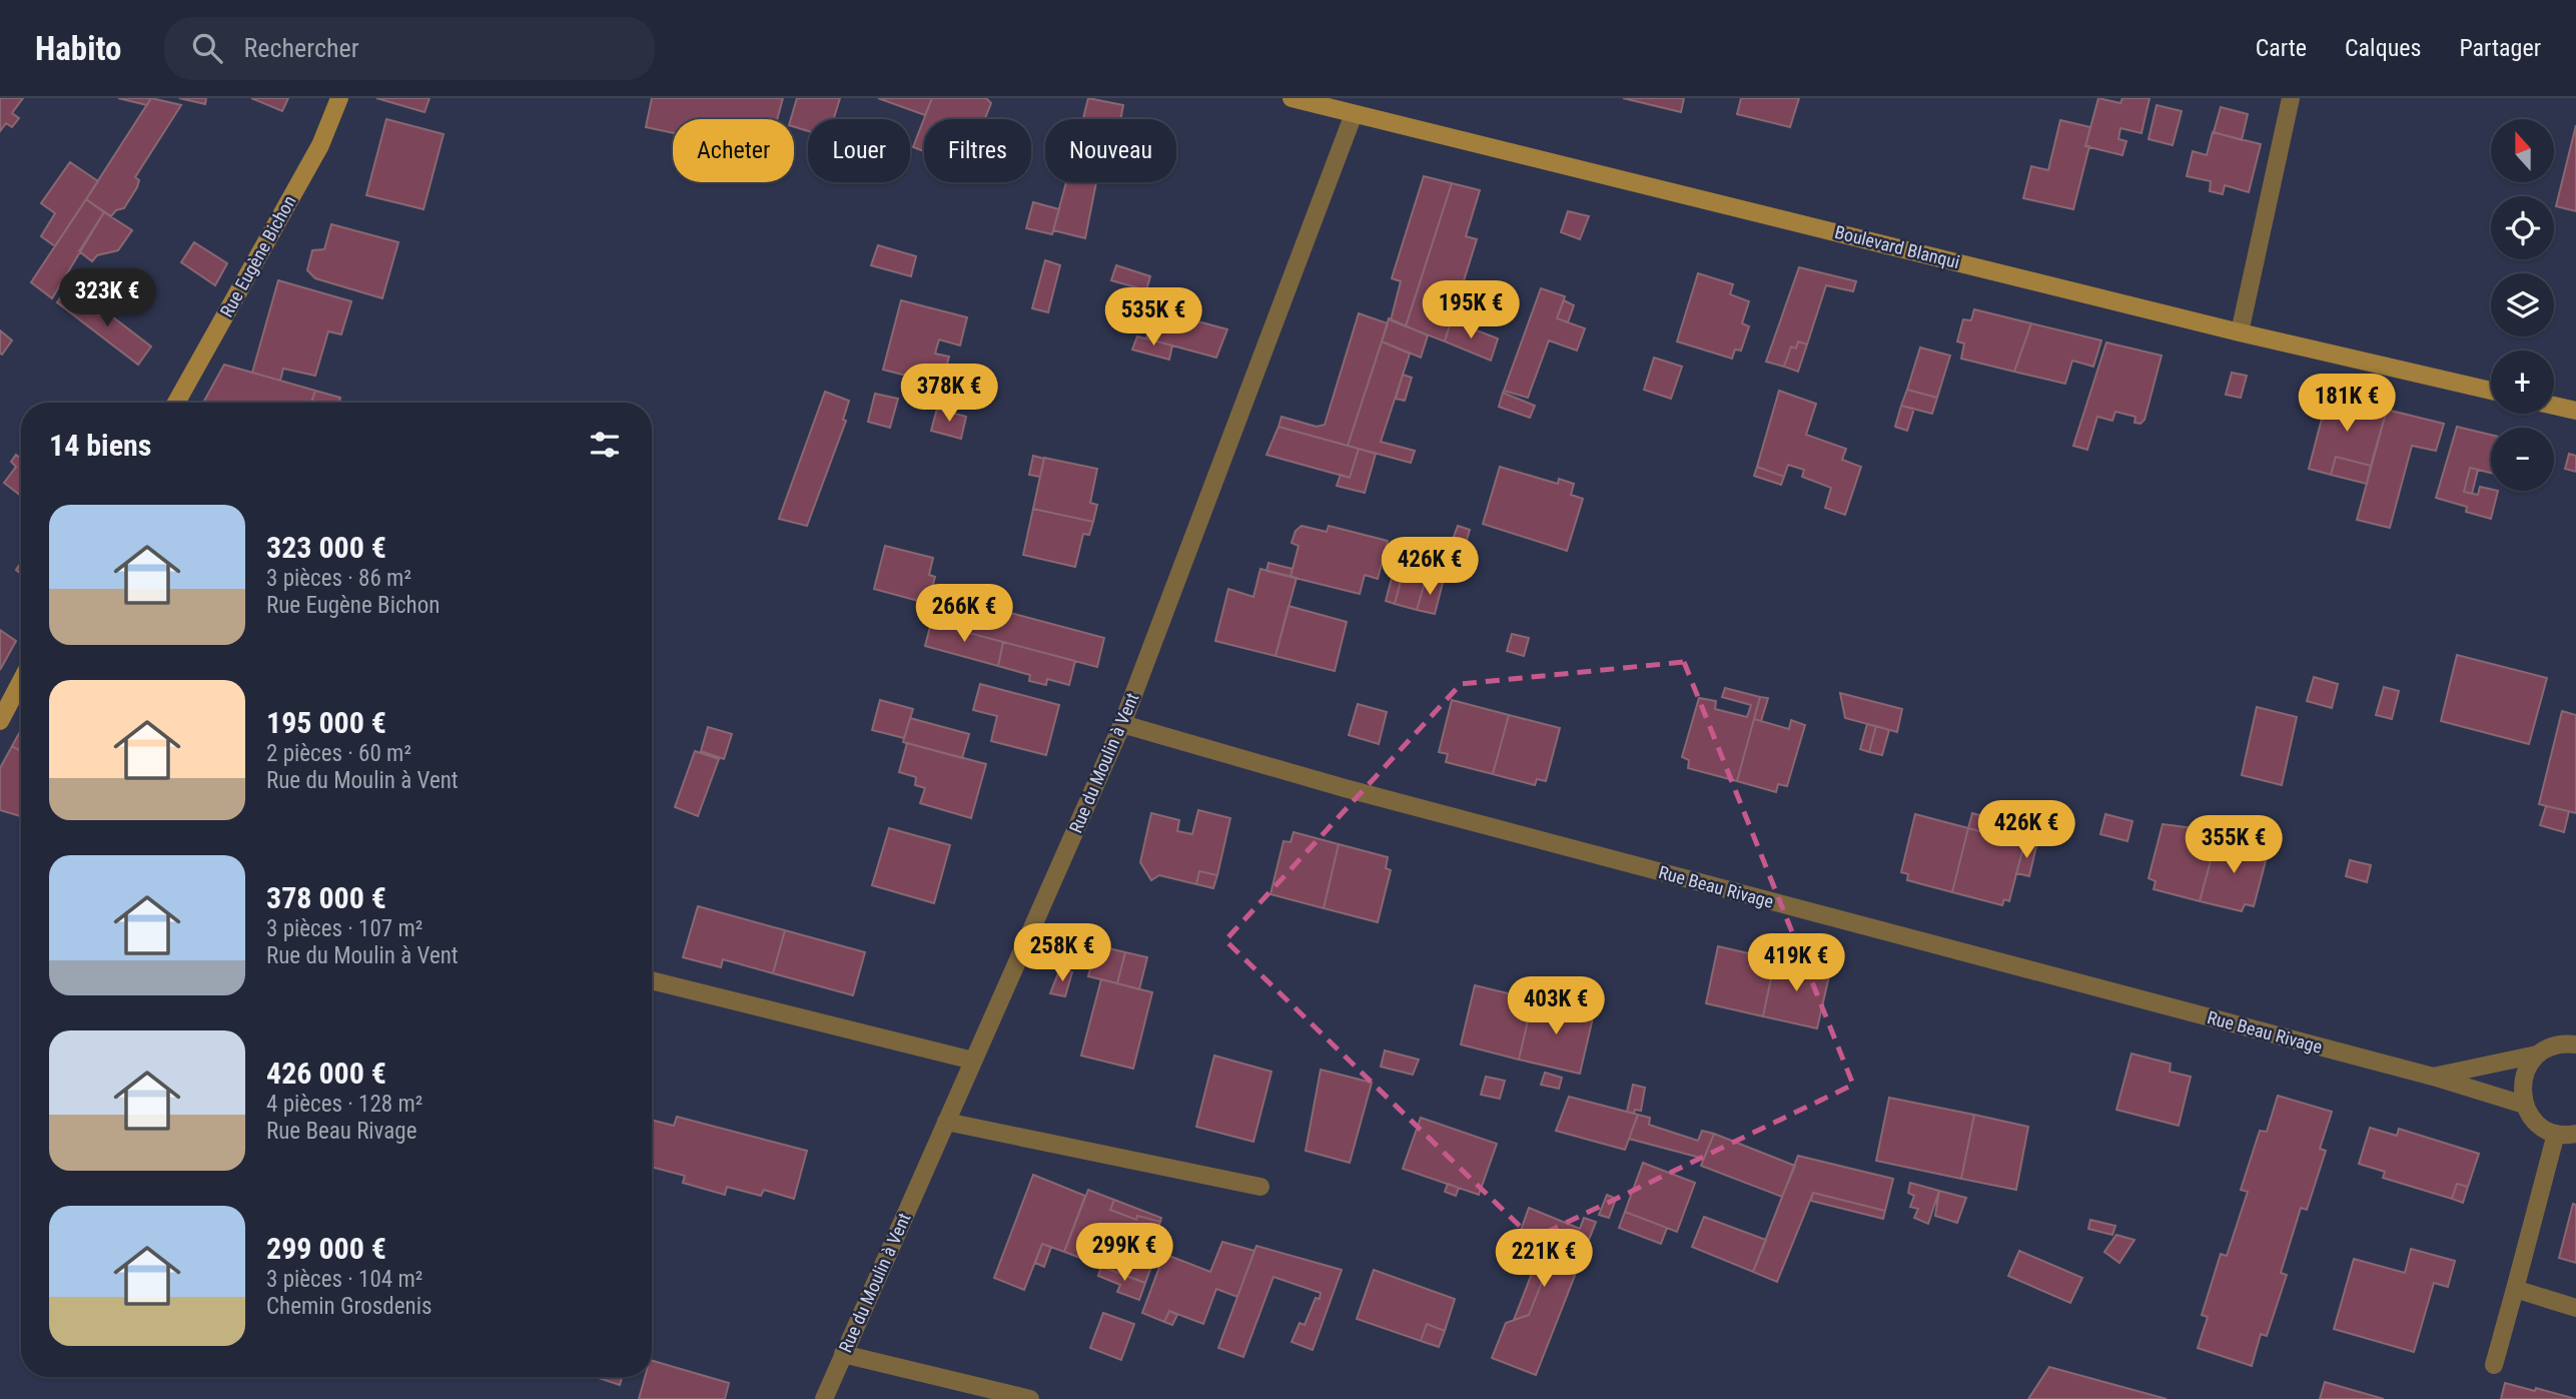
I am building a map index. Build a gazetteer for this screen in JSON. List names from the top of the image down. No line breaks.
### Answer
{"streets":{"street":["Boulevard Blanqui","Rue Eugène Bichon","Rue du Moulin à Vent","Rue Beau Rivage"]},"crossings":[["Boulevard Blanqui","Rue du Moulin à Vent"],["Rue du Moulin à Vent","Rue Beau Rivage"]],"north":"top","page":{"header":"Habito","search":"Rechercher","nav":["Carte","Calques","Partager"],"map_buttons":["+","−"],"chip":["Acheter","Louer","Filtres","Nouveau"],"price":["323K €","195K €","535K €","378K €","181K €","426K €","266K €","426K €","355K €","258K €","419K €","403K €","299K €","221K €"],"heading":"14 biens","list":[{"name":"323 000 €","note":"3 pièces · 86 m² · Rue Eugène Bichon"},{"name":"195 000 €","note":"2 pièces · 60 m² · Rue du Moulin à Vent"},{"name":"378 000 €","note":"3 pièces · 107 m² · Rue du Moulin à Vent"},{"name":"426 000 €","note":"4 pièces · 128 m² · Rue Beau Rivage"},{"name":"299 000 €","note":"3 pièces · 104 m² · Chemin Grosdenis"}]}}
